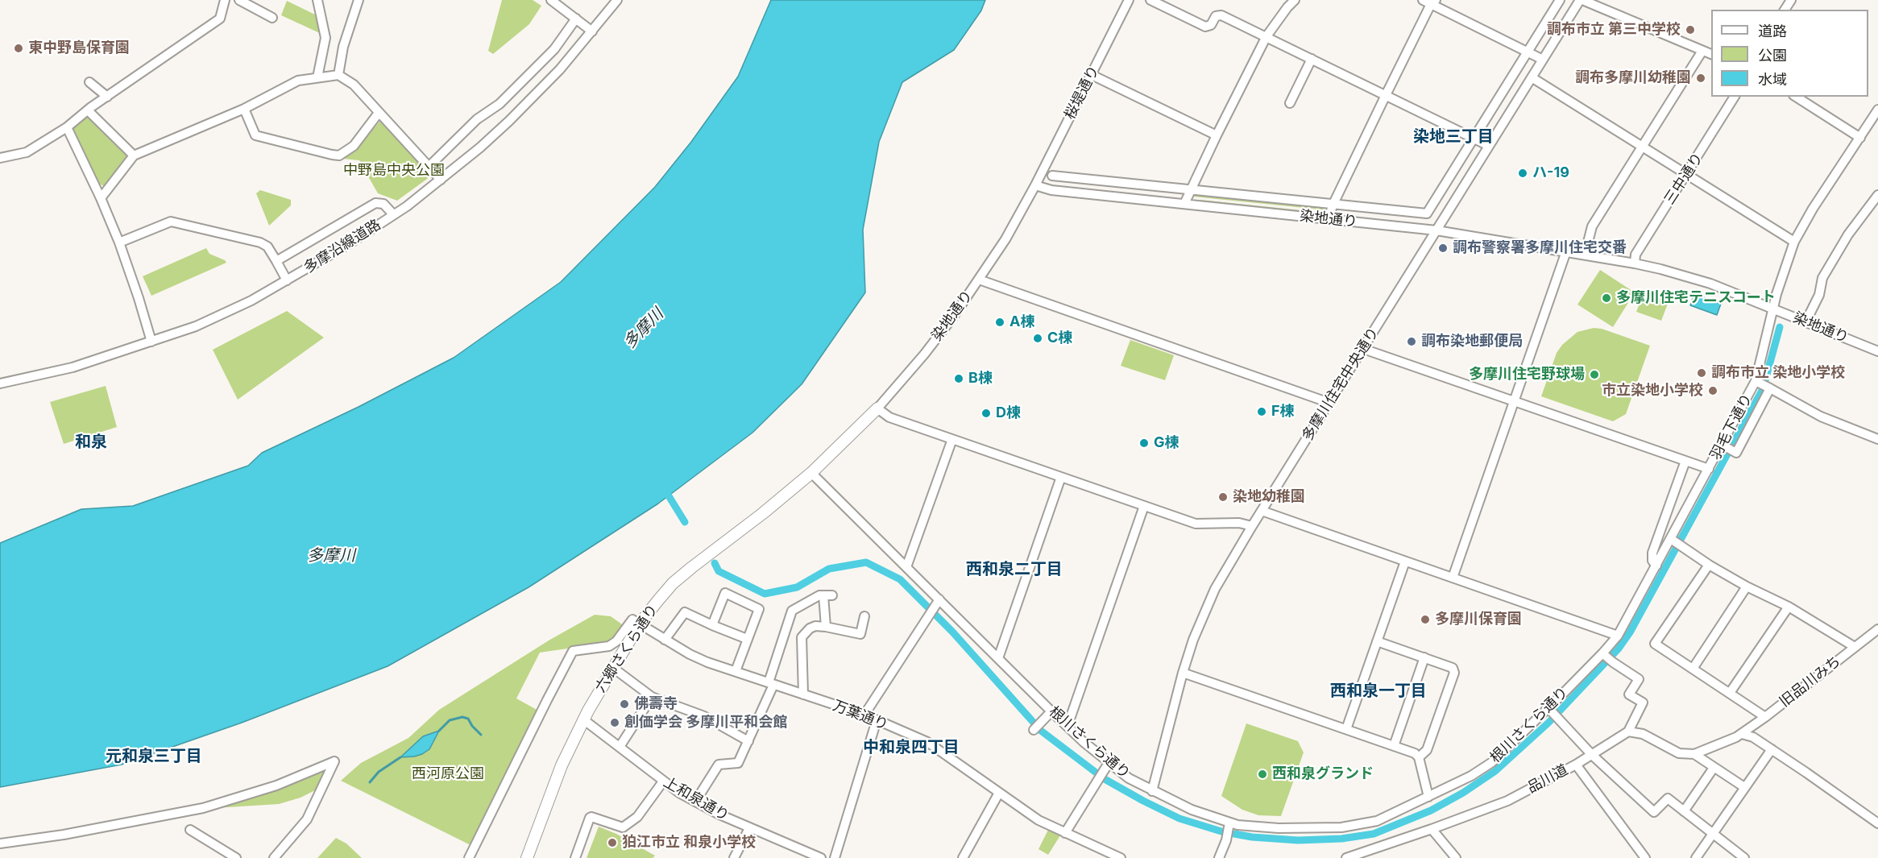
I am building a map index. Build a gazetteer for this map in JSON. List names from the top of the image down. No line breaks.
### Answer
{"streets":{"main road":["六郷さくら通り"],"street":["桜堤通り","三中通り","染地通り","多摩沿線道路","多摩川住宅中央通り","羽毛下通り","旧品川みち","万葉通り","根川さくら通り","品川道","上和泉通り"]},"crossings":[["桜堤通り","染地通り"],["三中通り","染地通り"],["染地通り","多摩川住宅中央通り"],["染地通り","羽毛下通り"],["染地通り","六郷さくら通り"],["多摩川住宅中央通り","根川さくら通り"],["羽毛下通り","根川さくら通り"],["六郷さくら通り","万葉通り"],["六郷さくら通り","根川さくら通り"],["六郷さくら通り","上和泉通り"]],"districts":["染地三丁目","和泉","西和泉二丁目","西和泉一丁目","中和泉四丁目","元和泉三丁目"],"water":["多摩川"],"parks":["中野島中央公園","西河原公園"],"places":["調布市立 第三中学校","東中野島保育園","調布多摩川幼稚園","ハ-19","調布警察署多摩川住宅交番","多摩川住宅テニスコート","A棟","C棟","調布染地郵便局","調布市立 染地小学校","多摩川住宅野球場","B棟","市立染地小学校","F棟","D棟","G棟","染地幼稚園","多摩川保育園","佛壽寺","創価学会 多摩川平和会館","西和泉グランド","狛江市立 和泉小学校"],"legend":["道路","公園","水域"]}
